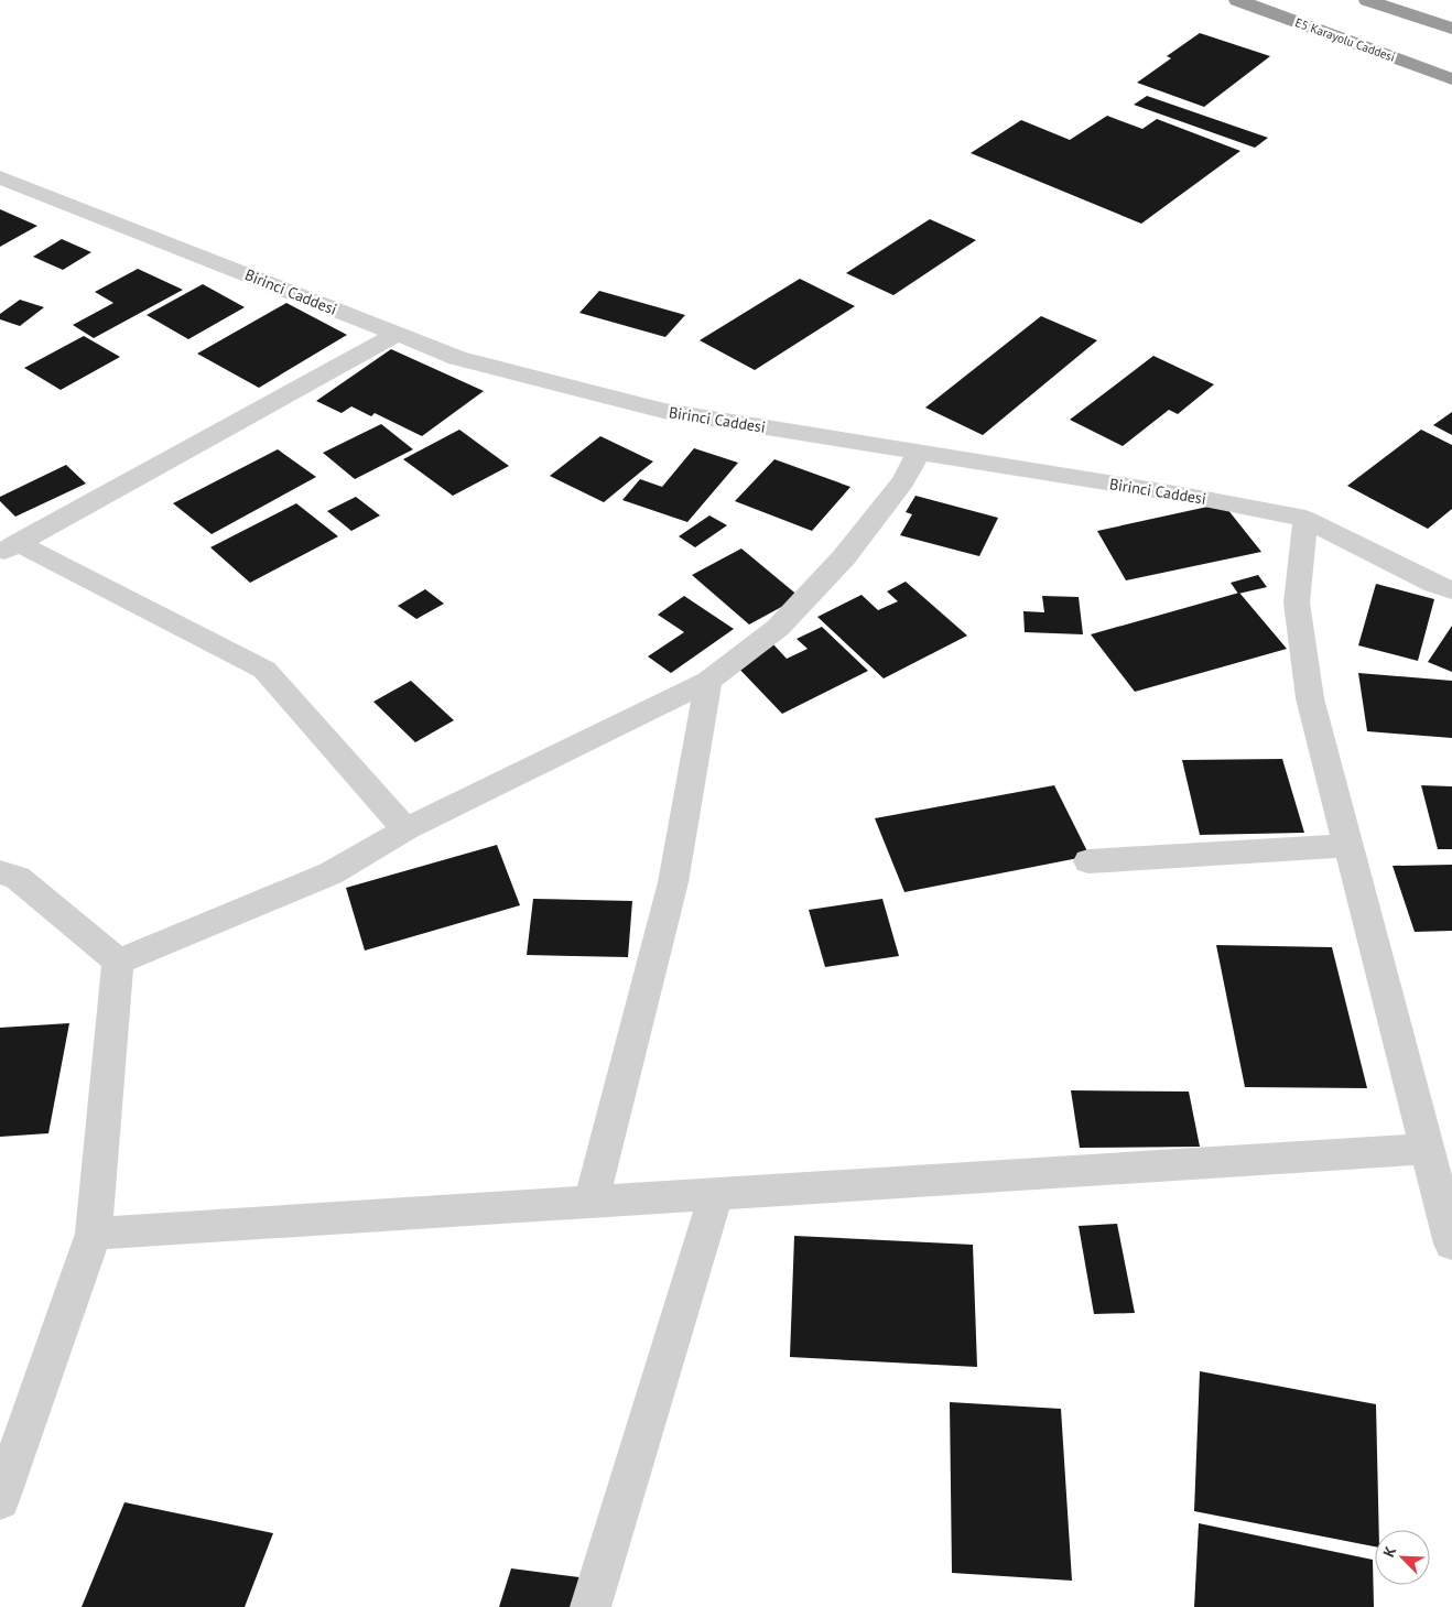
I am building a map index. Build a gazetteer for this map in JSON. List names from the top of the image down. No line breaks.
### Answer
{"streets":{"highway":["E5 Karayolu Caddesi"],"street":["Birinci Caddesi"]},"north":"top left"}
